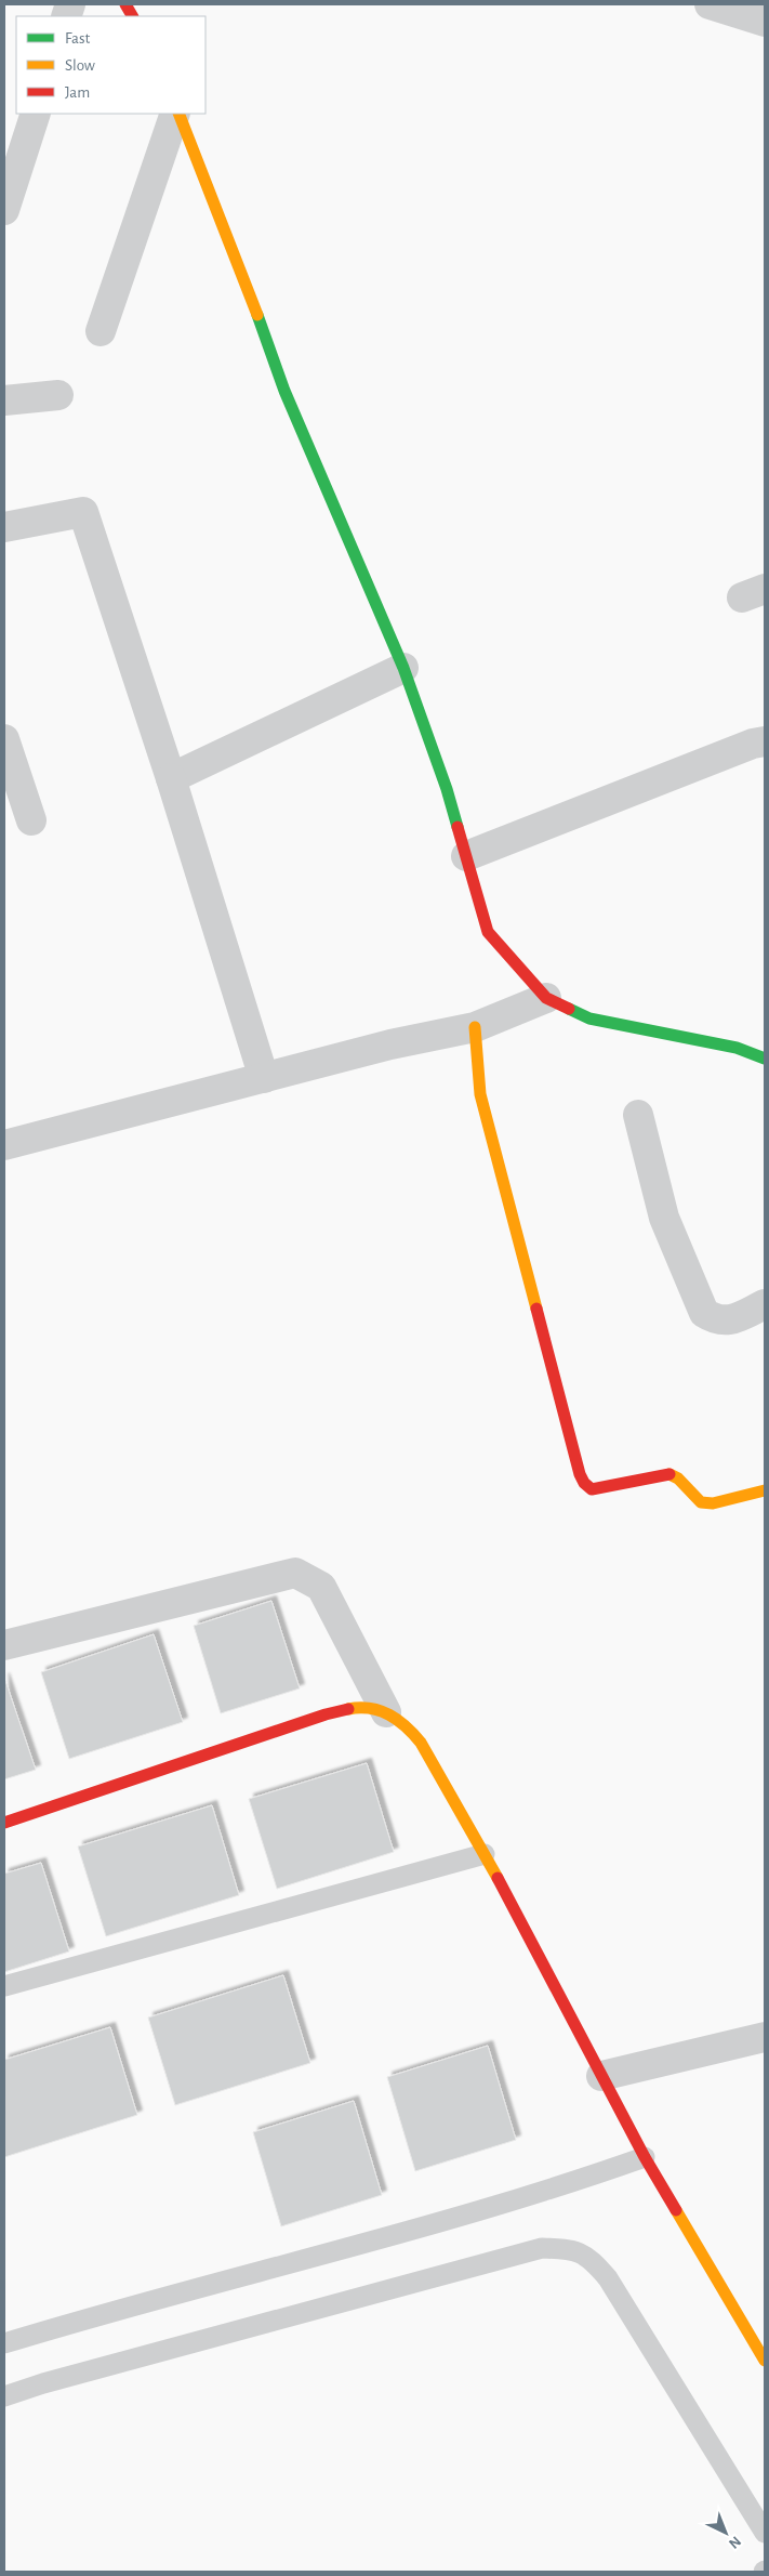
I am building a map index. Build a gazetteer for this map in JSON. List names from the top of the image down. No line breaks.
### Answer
{"legend":["Fast","Slow","Jam"],"north":"bottom right"}
